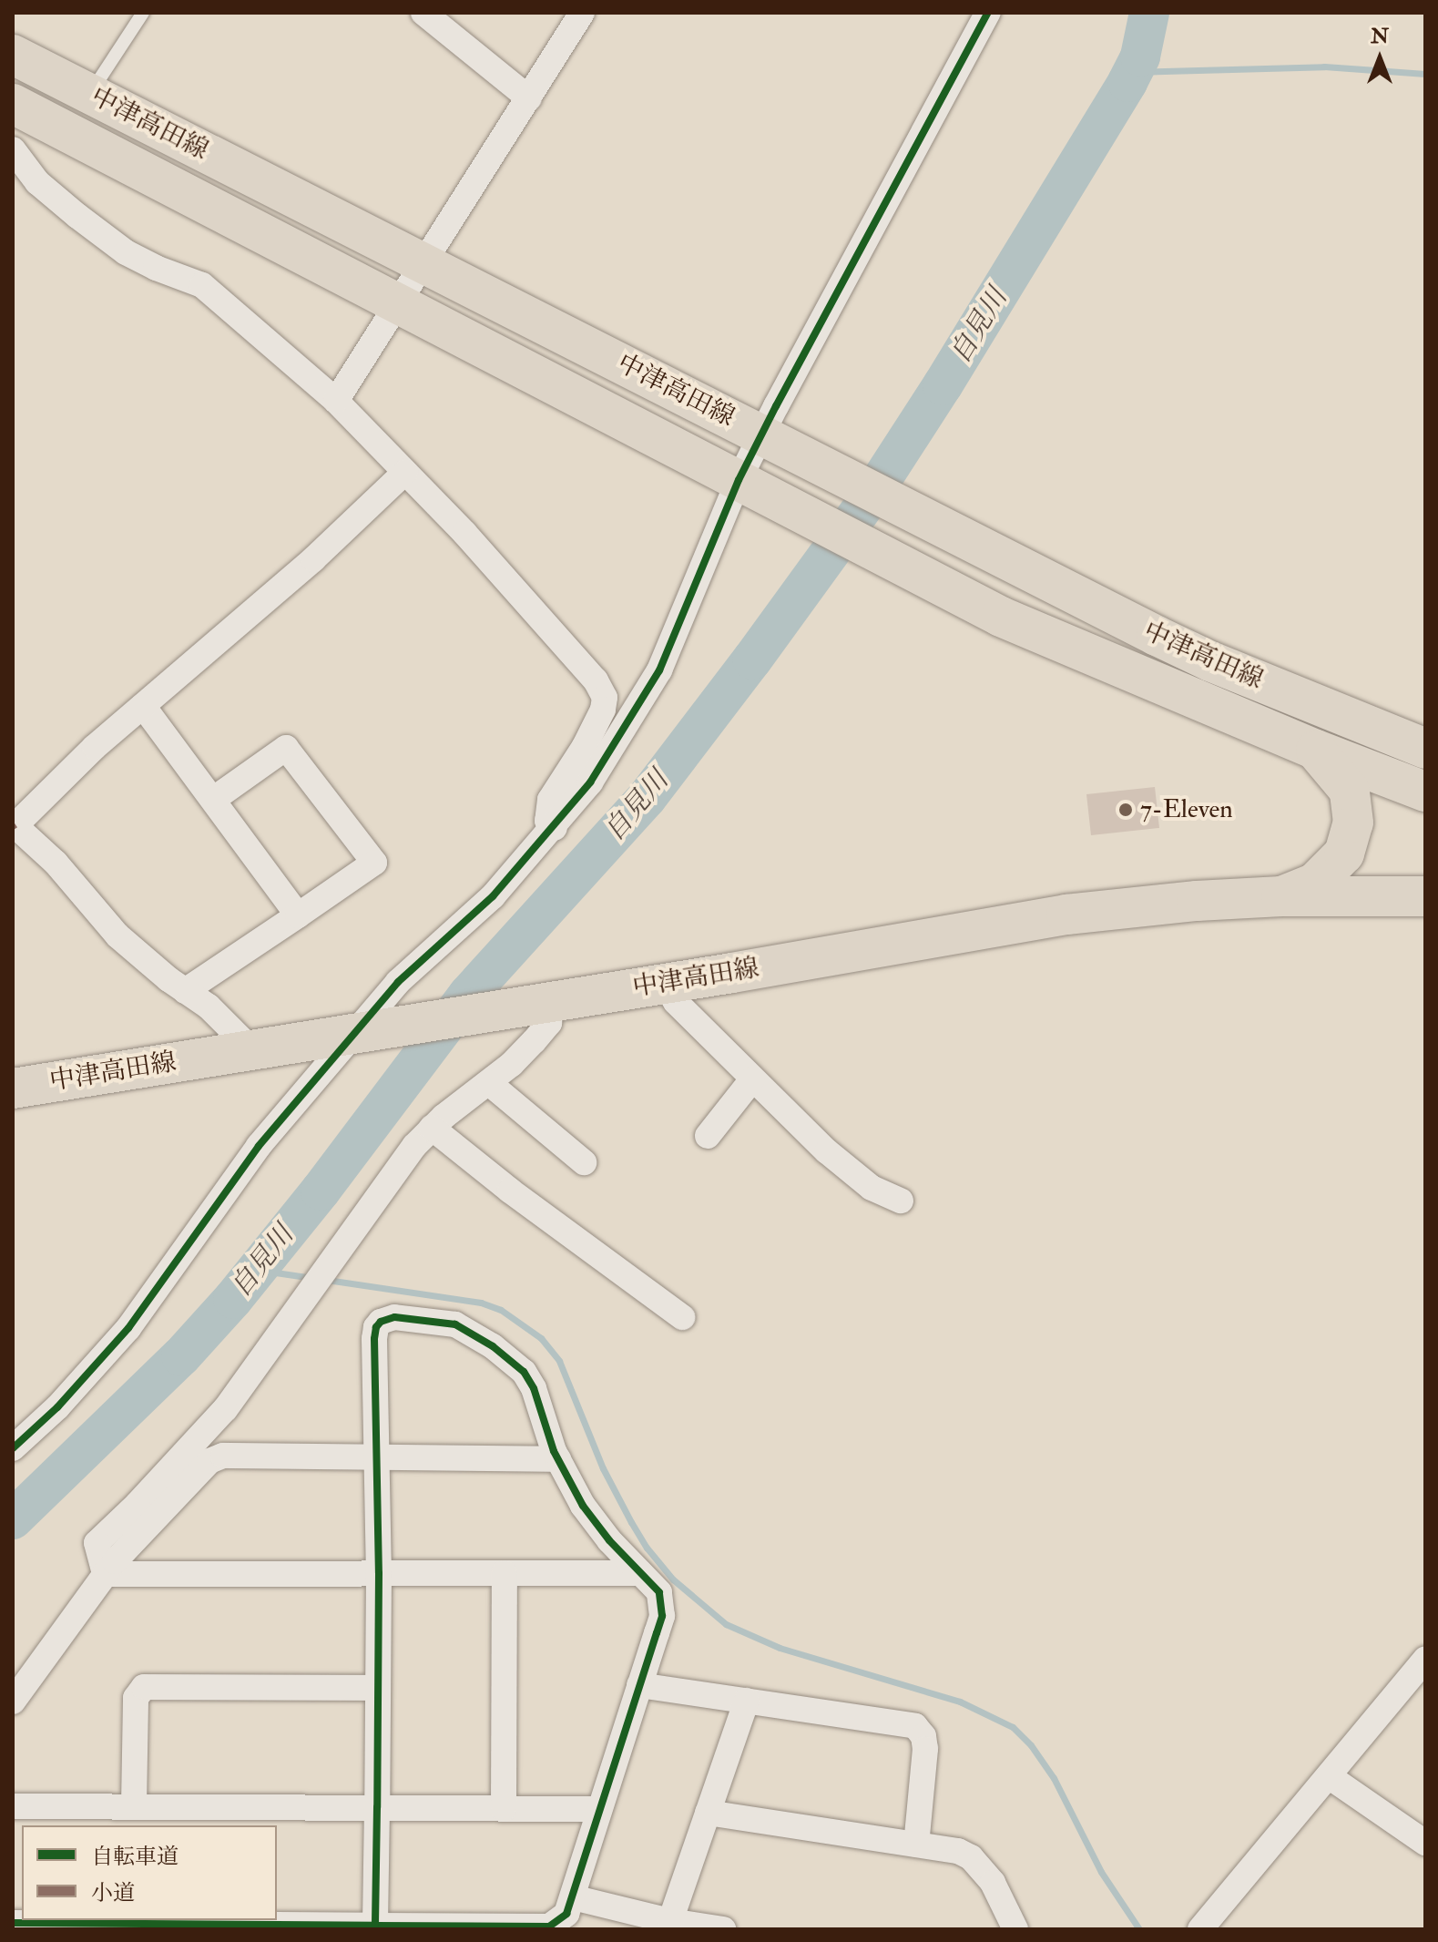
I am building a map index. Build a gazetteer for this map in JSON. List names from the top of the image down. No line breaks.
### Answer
{"streets":{"main road":["中津高田線"]},"water":["自見川"],"places":["7-Eleven"],"legend":["自転車道","小道"],"north":"top"}
